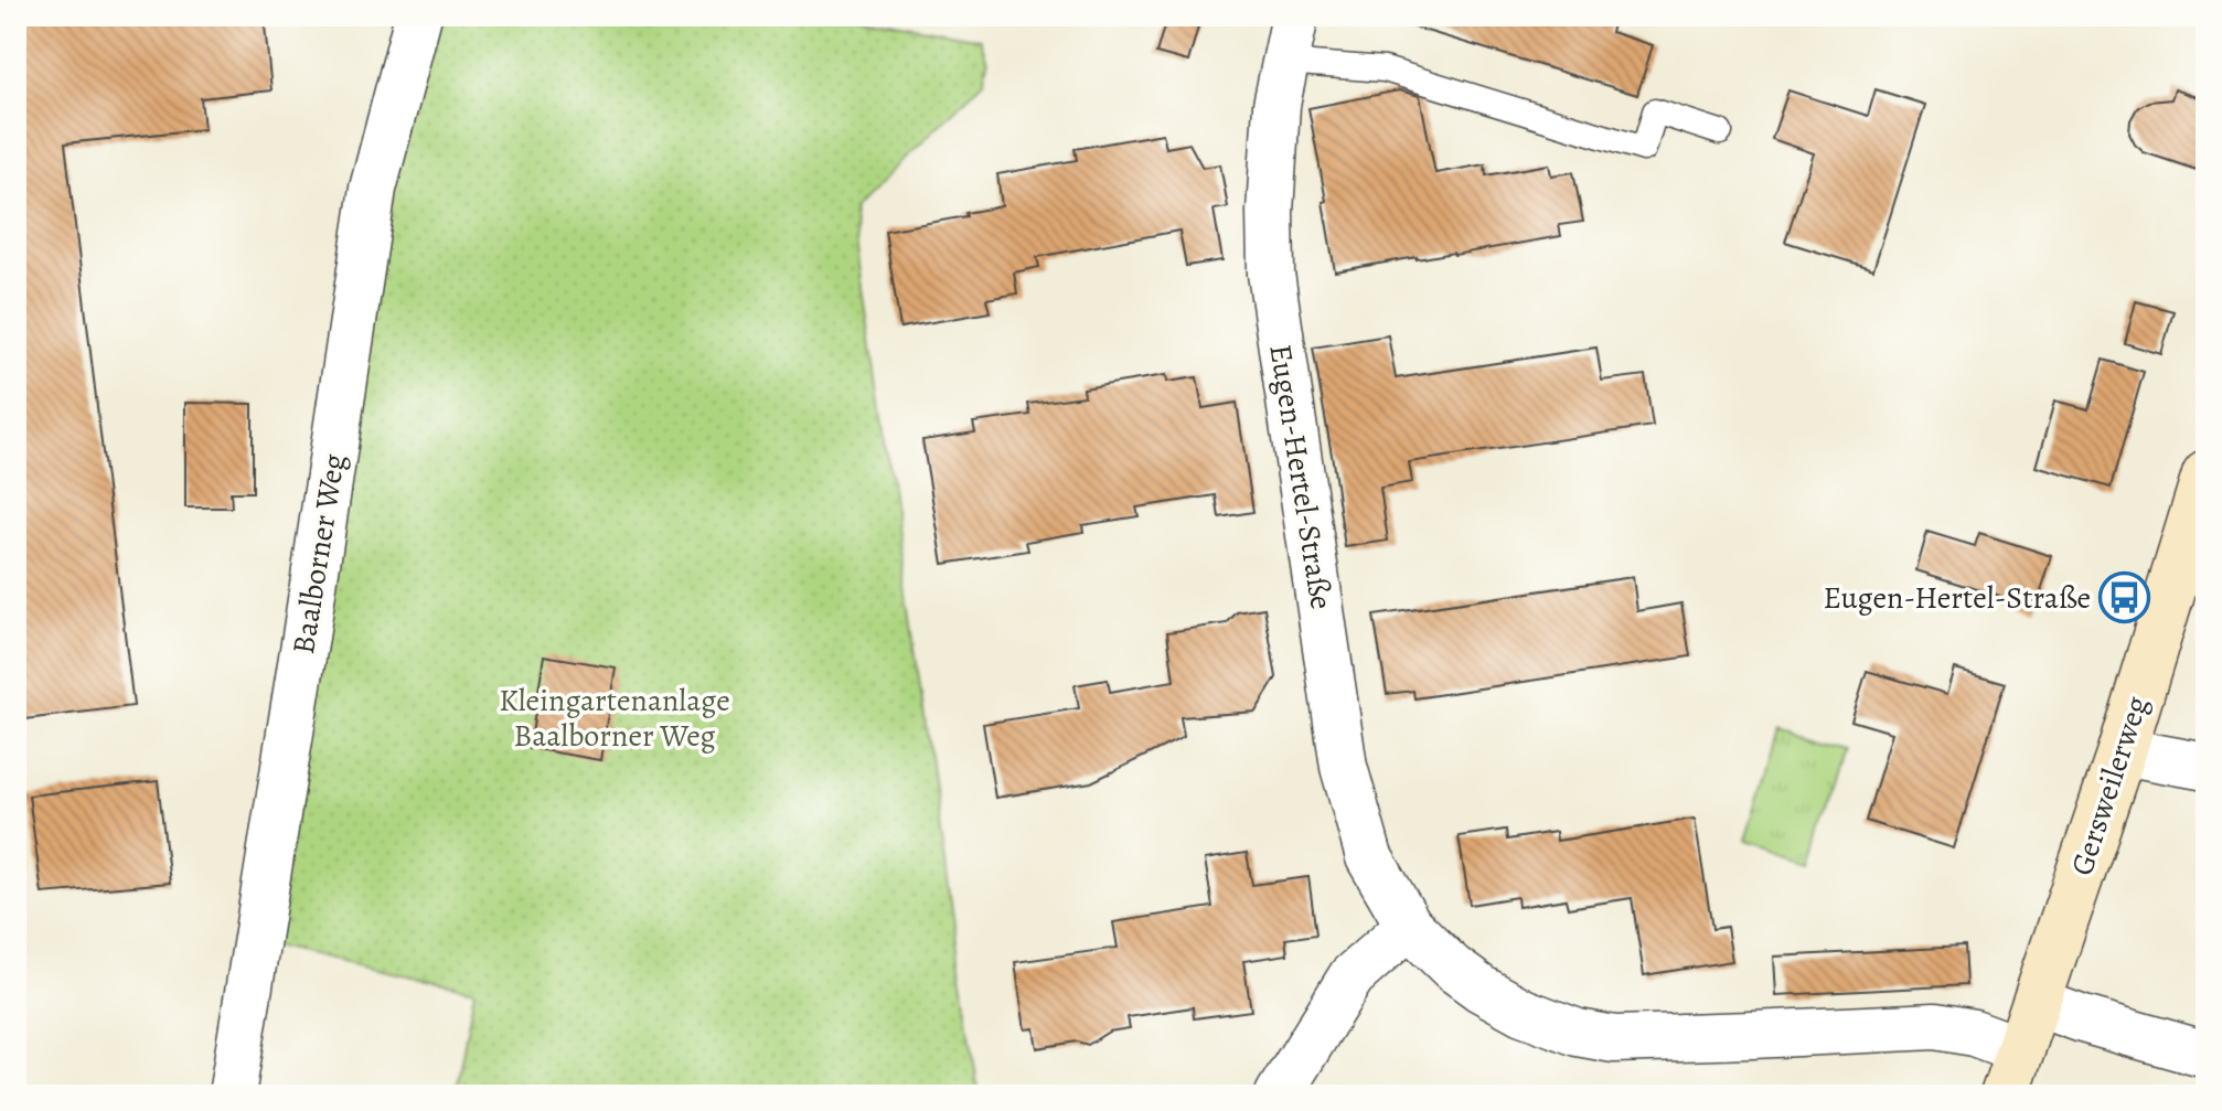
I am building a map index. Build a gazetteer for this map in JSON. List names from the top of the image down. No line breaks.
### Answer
{"streets":{"street":["Eugen-Hertel-Straße","Baalborner Weg","Gersweilerweg"]},"crossings":[["Eugen-Hertel-Straße","Gersweilerweg"]],"parks":["Kleingartenanlage Baalborner Weg"],"places":{"bus stop":["Eugen-Hertel-Straße"]}}
